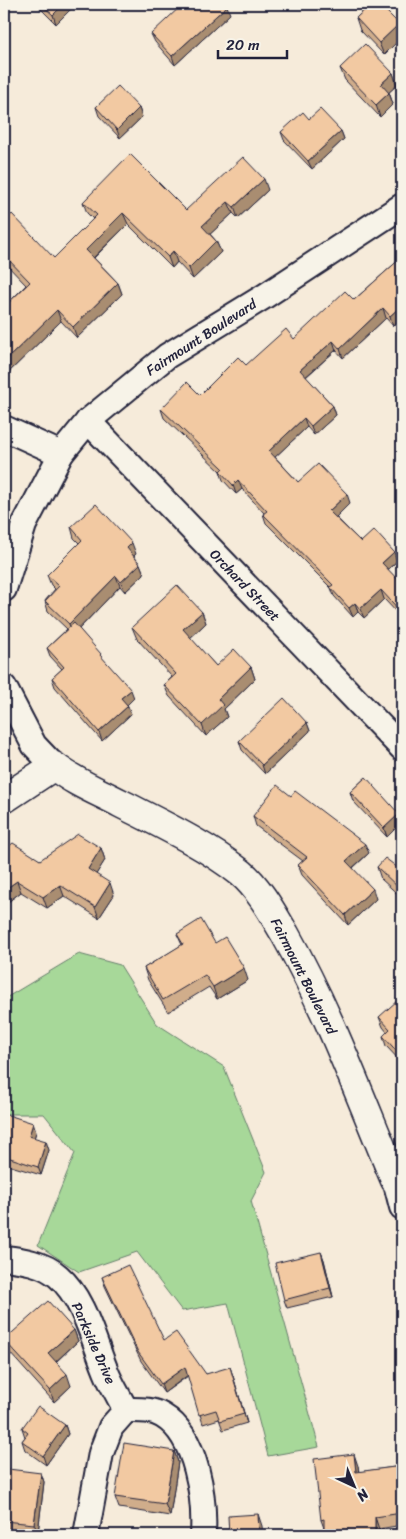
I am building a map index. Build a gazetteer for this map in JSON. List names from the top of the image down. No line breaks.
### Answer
{"streets":{"street":["Fairmount Boulevard","Orchard Street","Parkside Drive"]},"crossings":[["Fairmount Boulevard","Orchard Street"]],"scale_bar":"20 m","north":"bottom right"}
